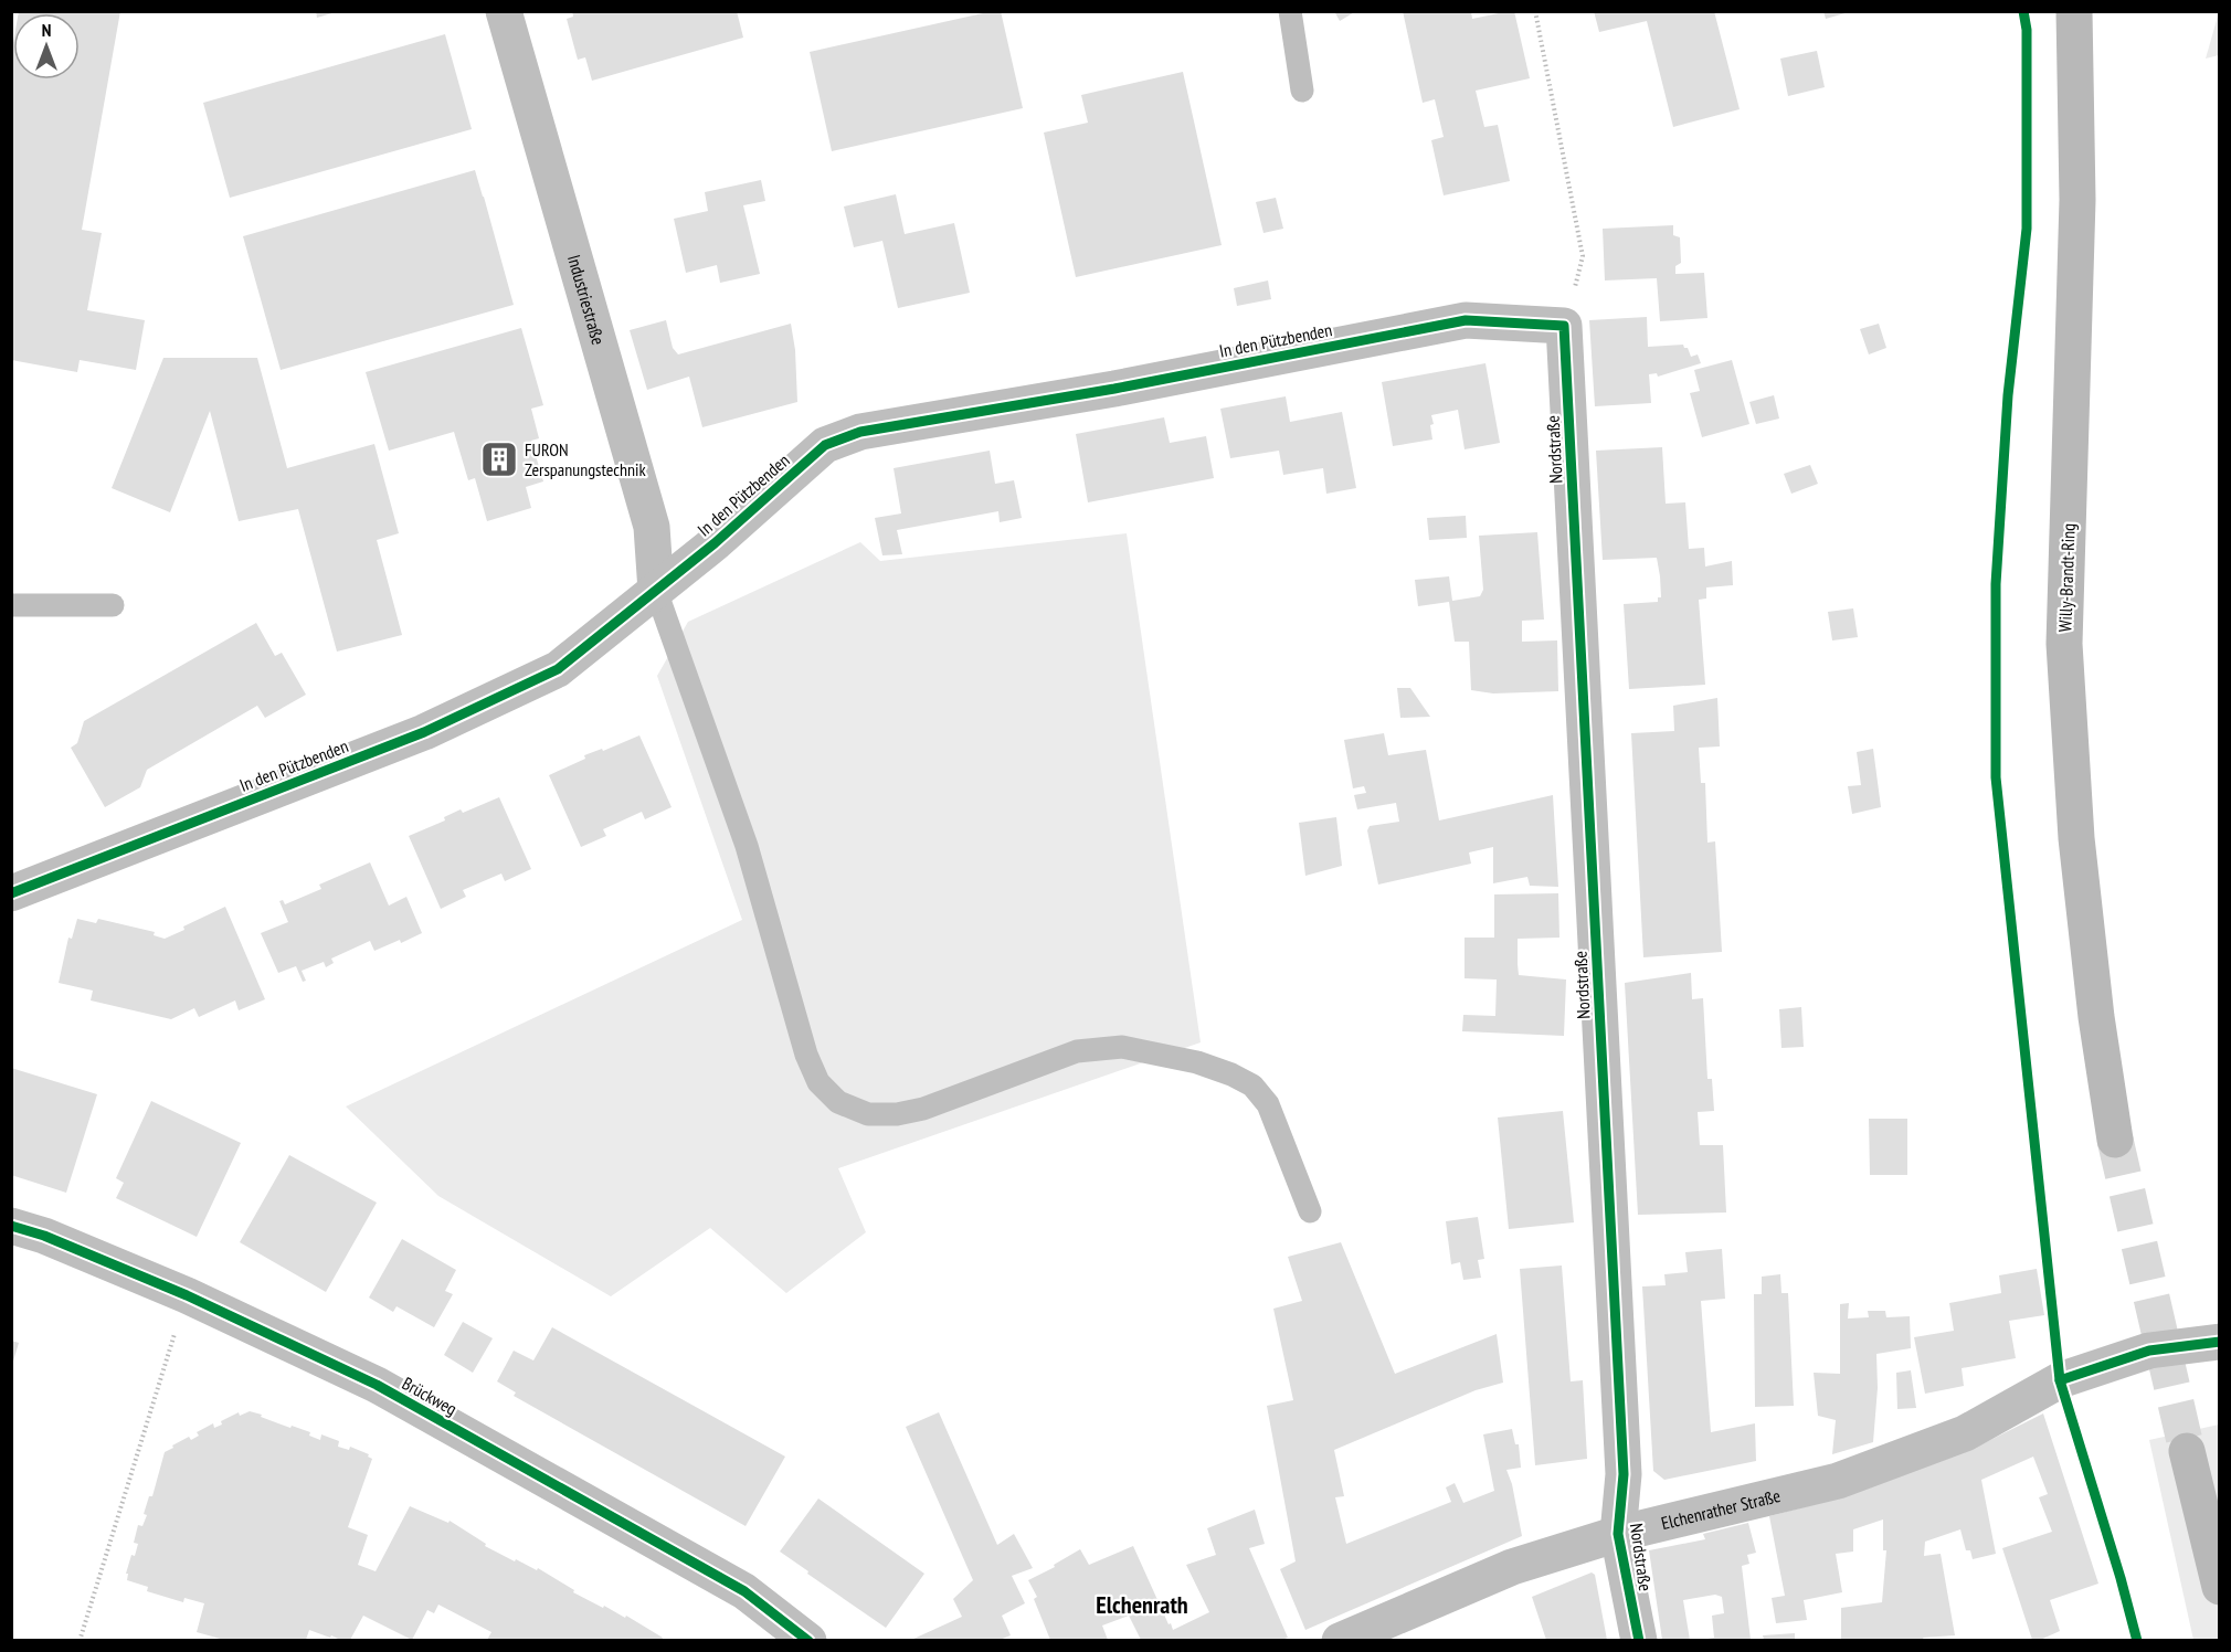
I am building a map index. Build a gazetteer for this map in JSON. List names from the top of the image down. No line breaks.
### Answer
{"streets":{"main road":["Willy-Brandt-Ring"],"street":["Industriestraße","In den Pützbenden","Nordstraße","Brückweg","Elchenrather Straße"]},"crossings":[["Industriestraße","In den Pützbenden"],["In den Pützbenden","Nordstraße"],["Nordstraße","Elchenrather Straße"]],"districts":["Elchenrath"],"places":{"building":["FURON Zerspanungstechnik"]},"north":"top"}
